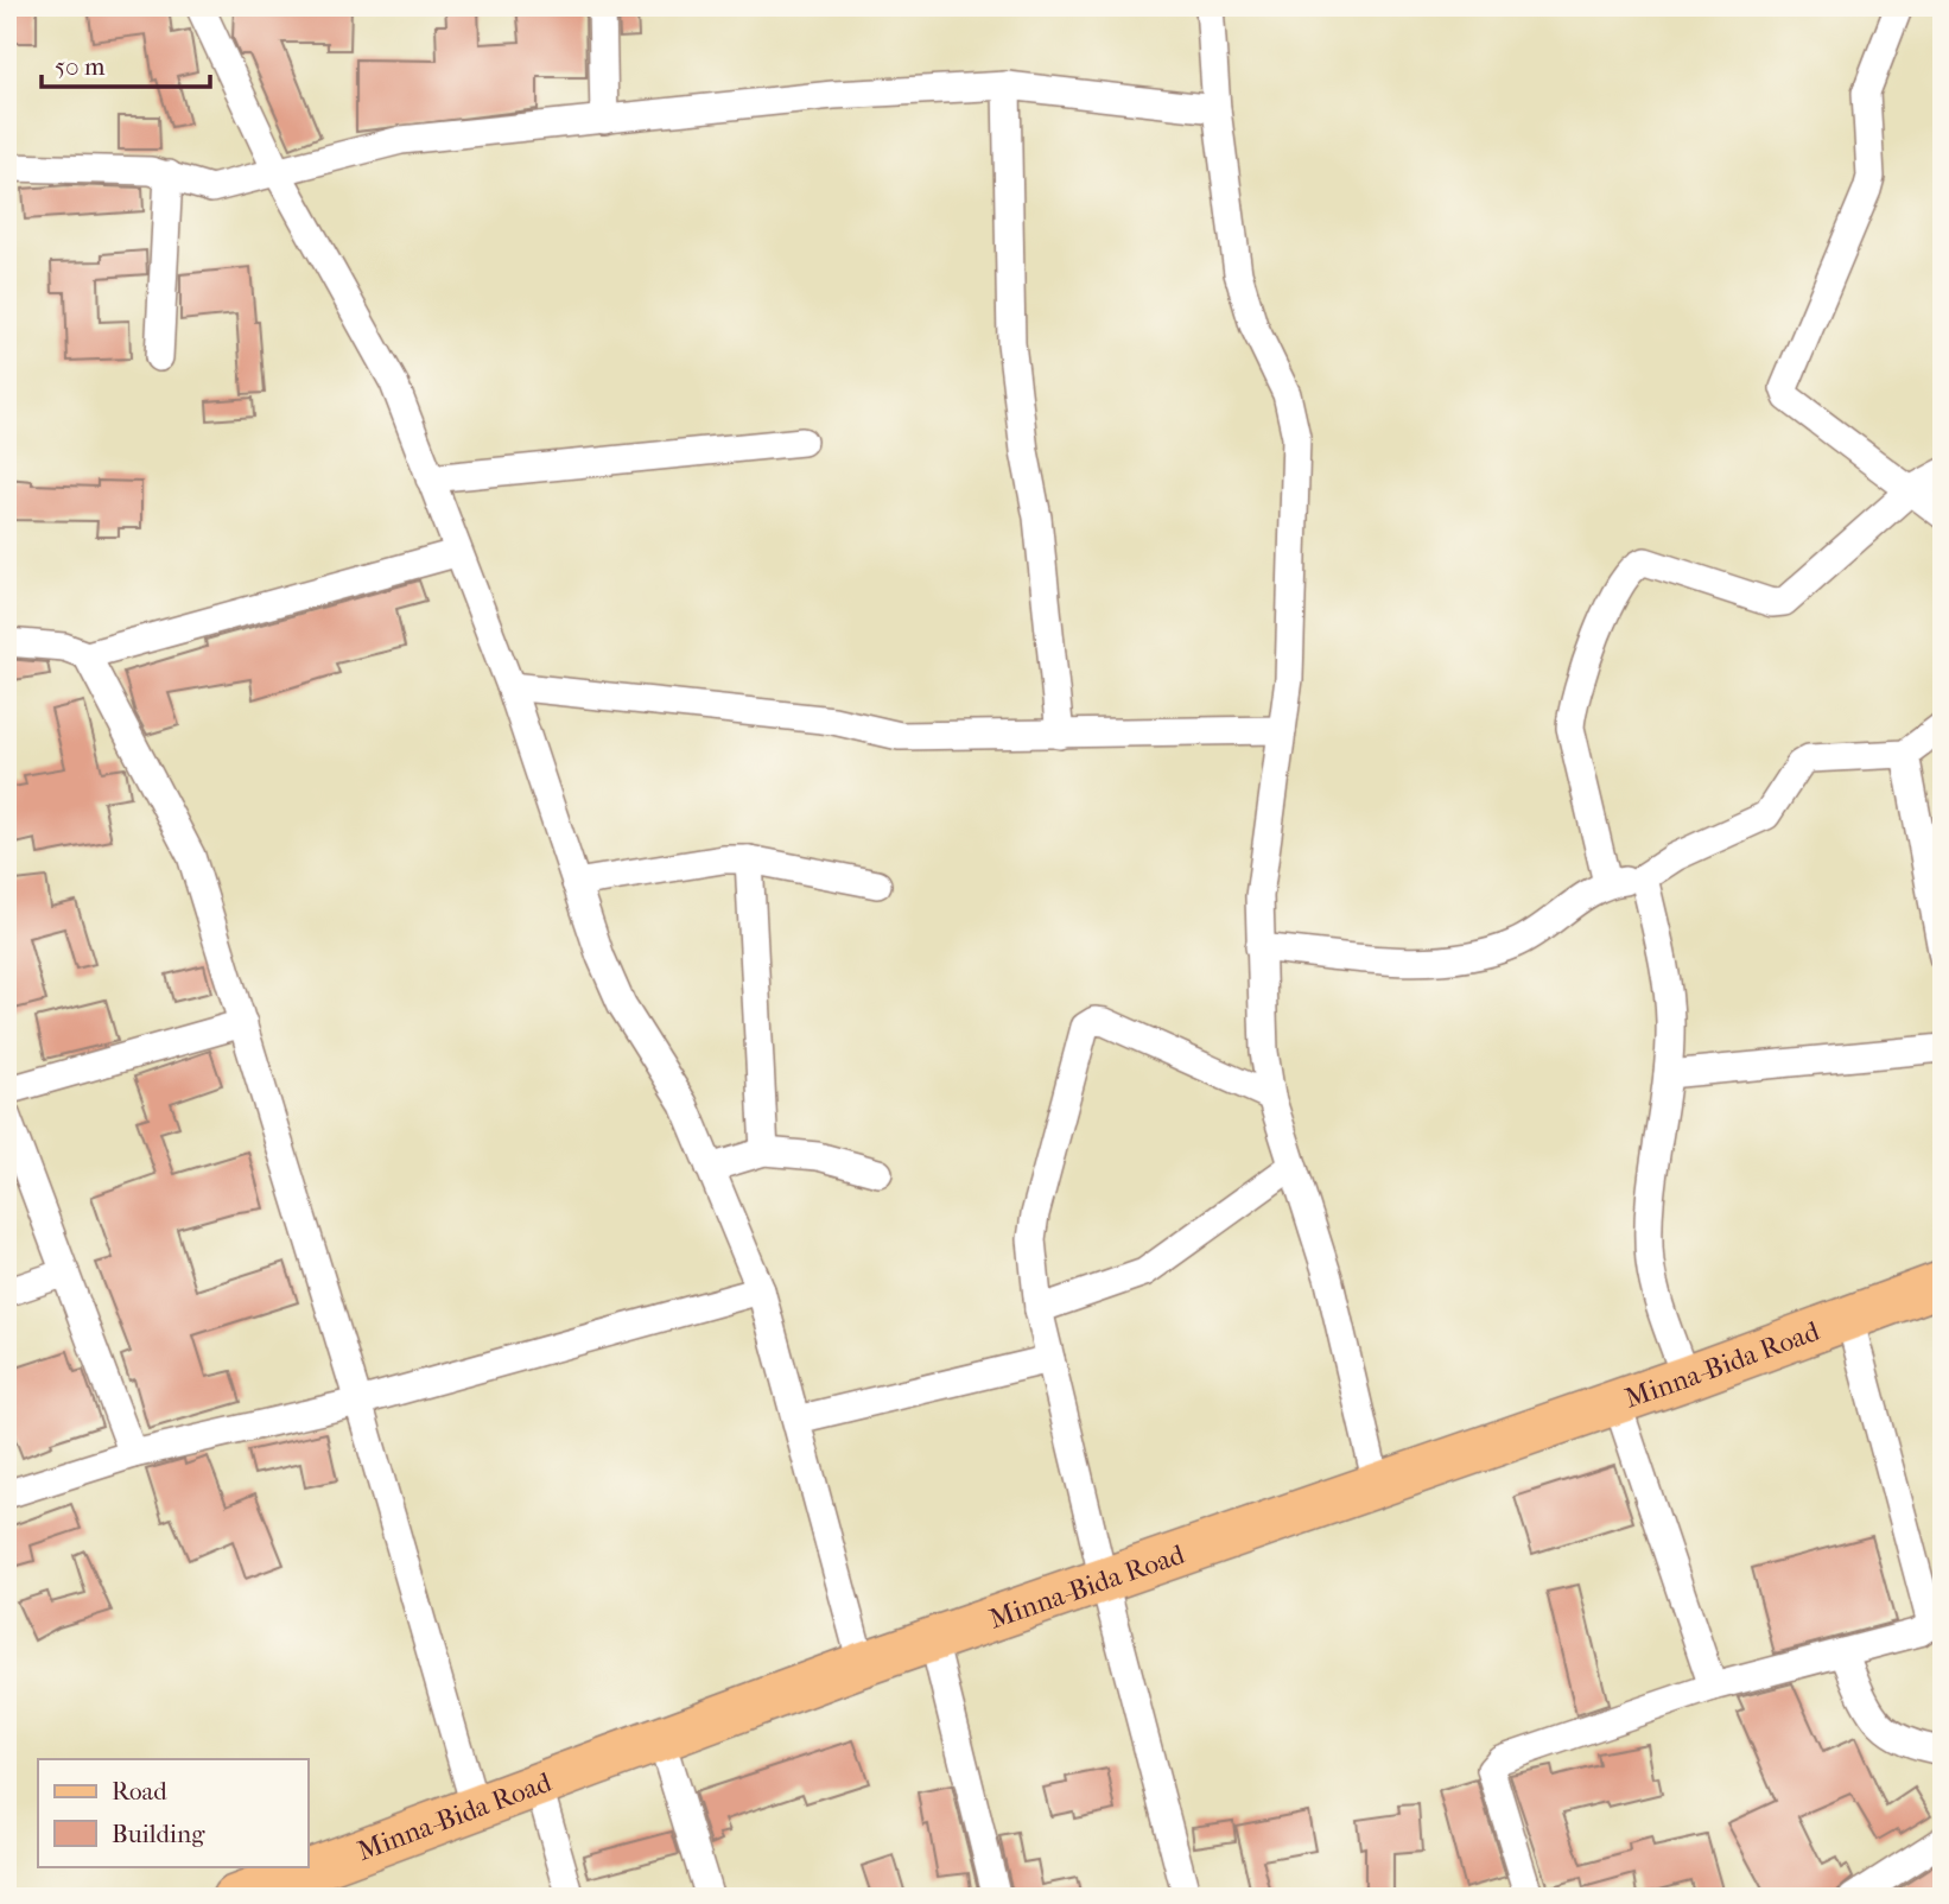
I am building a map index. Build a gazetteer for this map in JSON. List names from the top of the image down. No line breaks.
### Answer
{"streets":{"main road":["Minna-Bida Road"]},"legend":["Road","Building"],"scale_bar":"50 m"}
